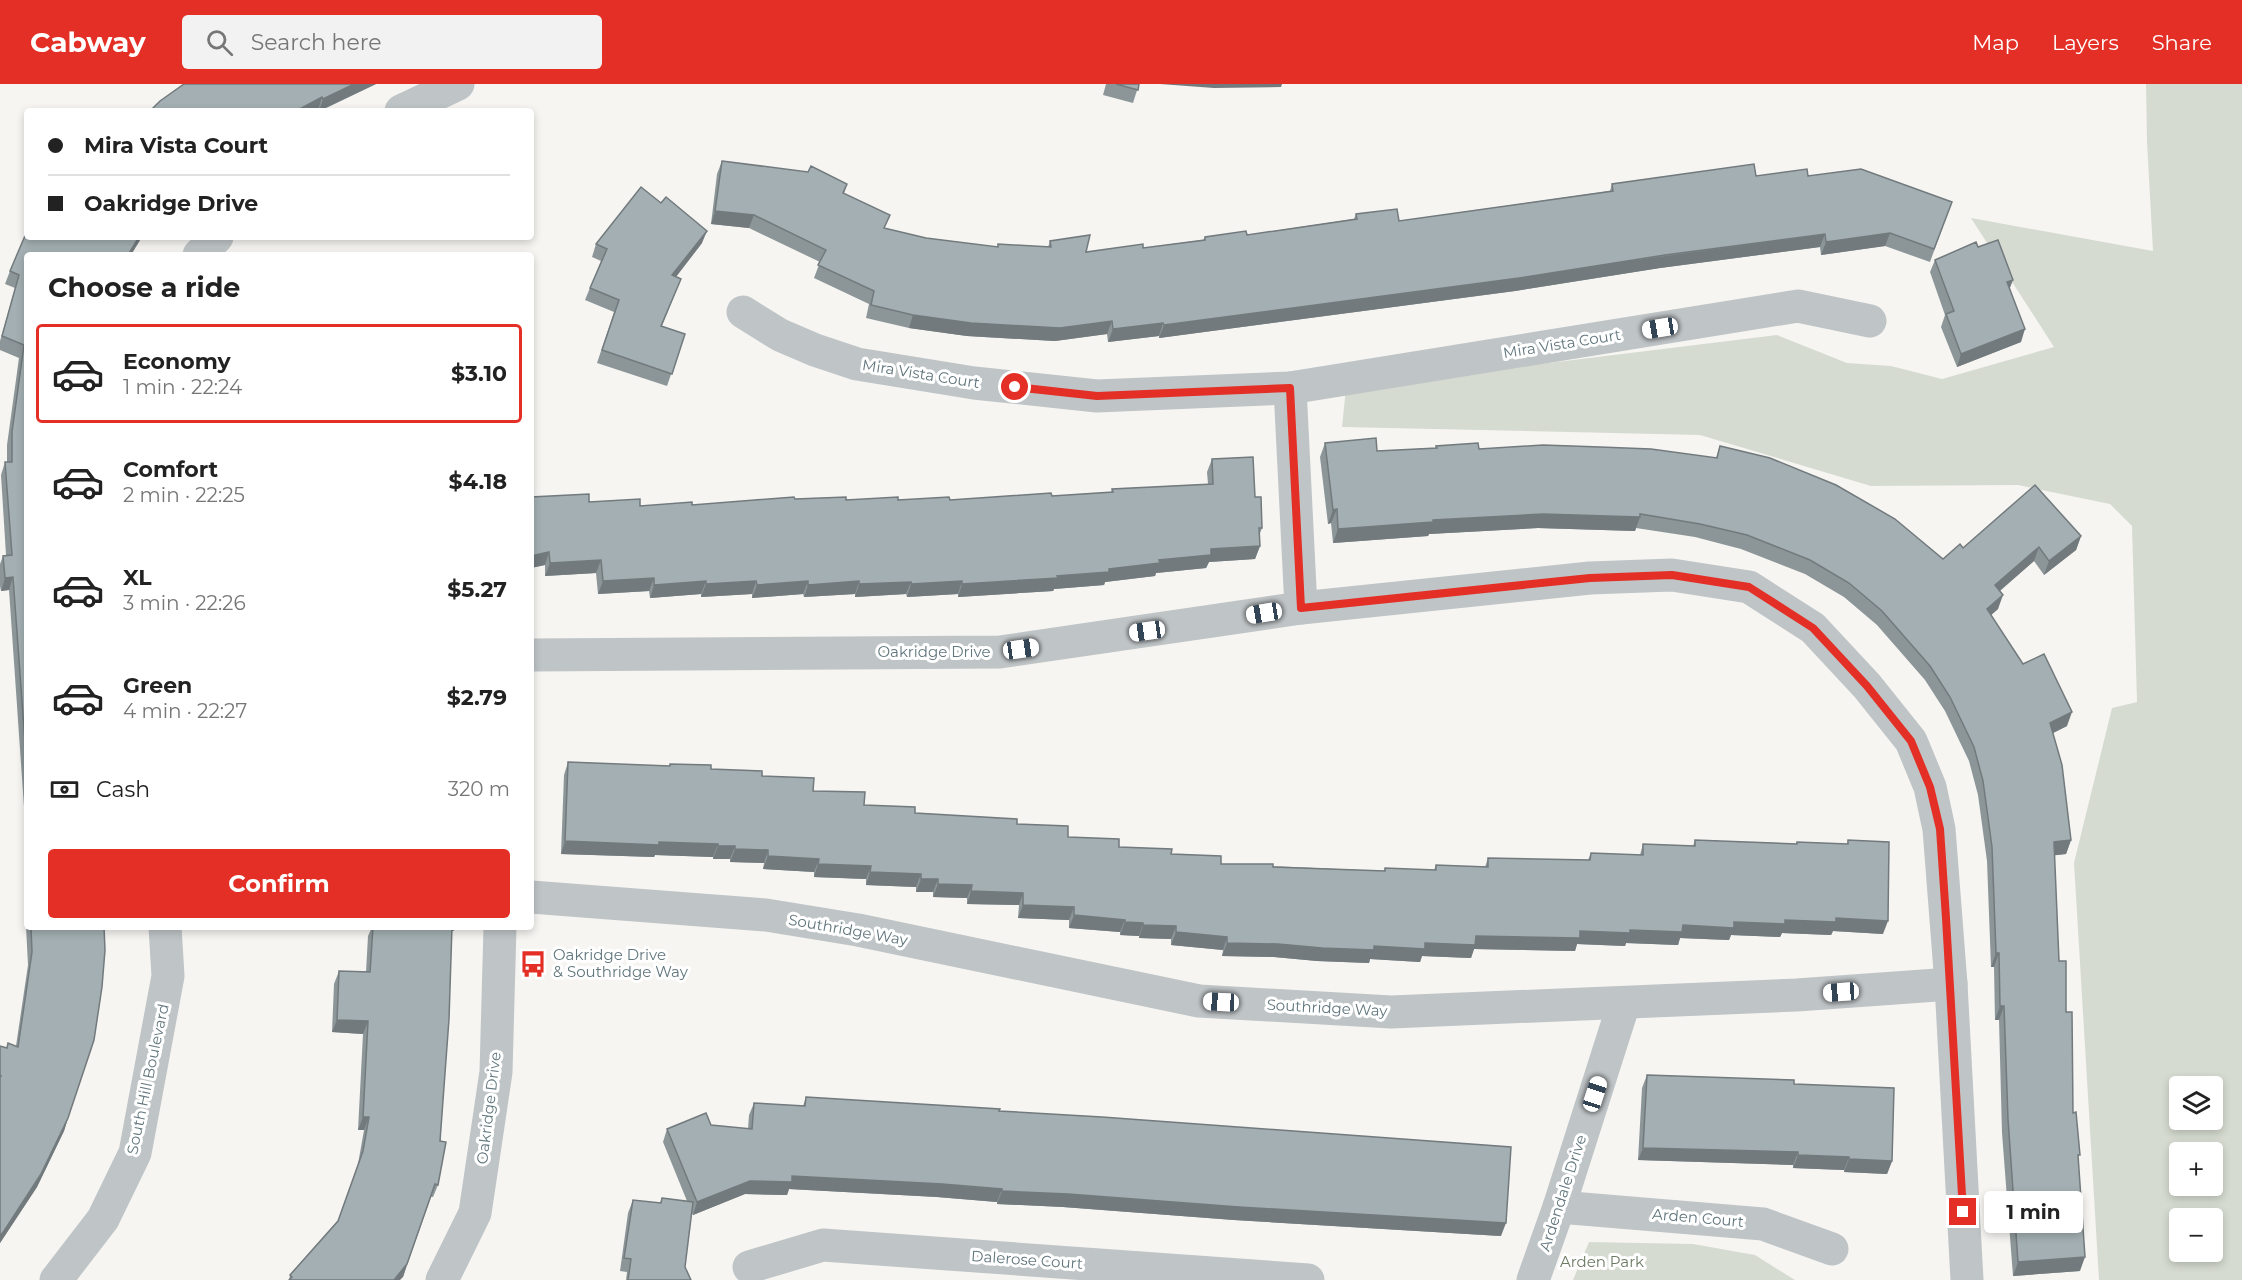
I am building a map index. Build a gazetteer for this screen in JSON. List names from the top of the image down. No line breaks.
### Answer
{"streets":{"street":["Mira Vista Court","Oakridge Drive","Southridge Way","South Hill Boulevard","Ardendale Drive","Arden Court","Dalerose Court"]},"crossings":[["Oakridge Drive","Southridge Way"],["Southridge Way","Ardendale Drive"],["Ardendale Drive","Arden Court"]],"parks":["Arden Park"],"places":{"bus stop":["Oakridge Drive & Southridge Way"]},"page":{"header":"Cabway","search":"Search here","nav":["Map","Layers","Share"],"banner":["Mira Vista Court","Oakridge Drive"],"heading":"Choose a ride","list":[{"name":"Economy","note":"1 min · 22:24","value":"$3.10"},{"name":"Comfort","note":"2 min · 22:25","value":"$4.18"},{"name":"XL","note":"3 min · 22:26","value":"$5.27"},{"name":"Green","note":"4 min · 22:27","value":"$2.79"}],"pay":["Cash","320 m"],"buttons":"Confirm","map_buttons":["+","−"],"bubble":"1 min"}}
